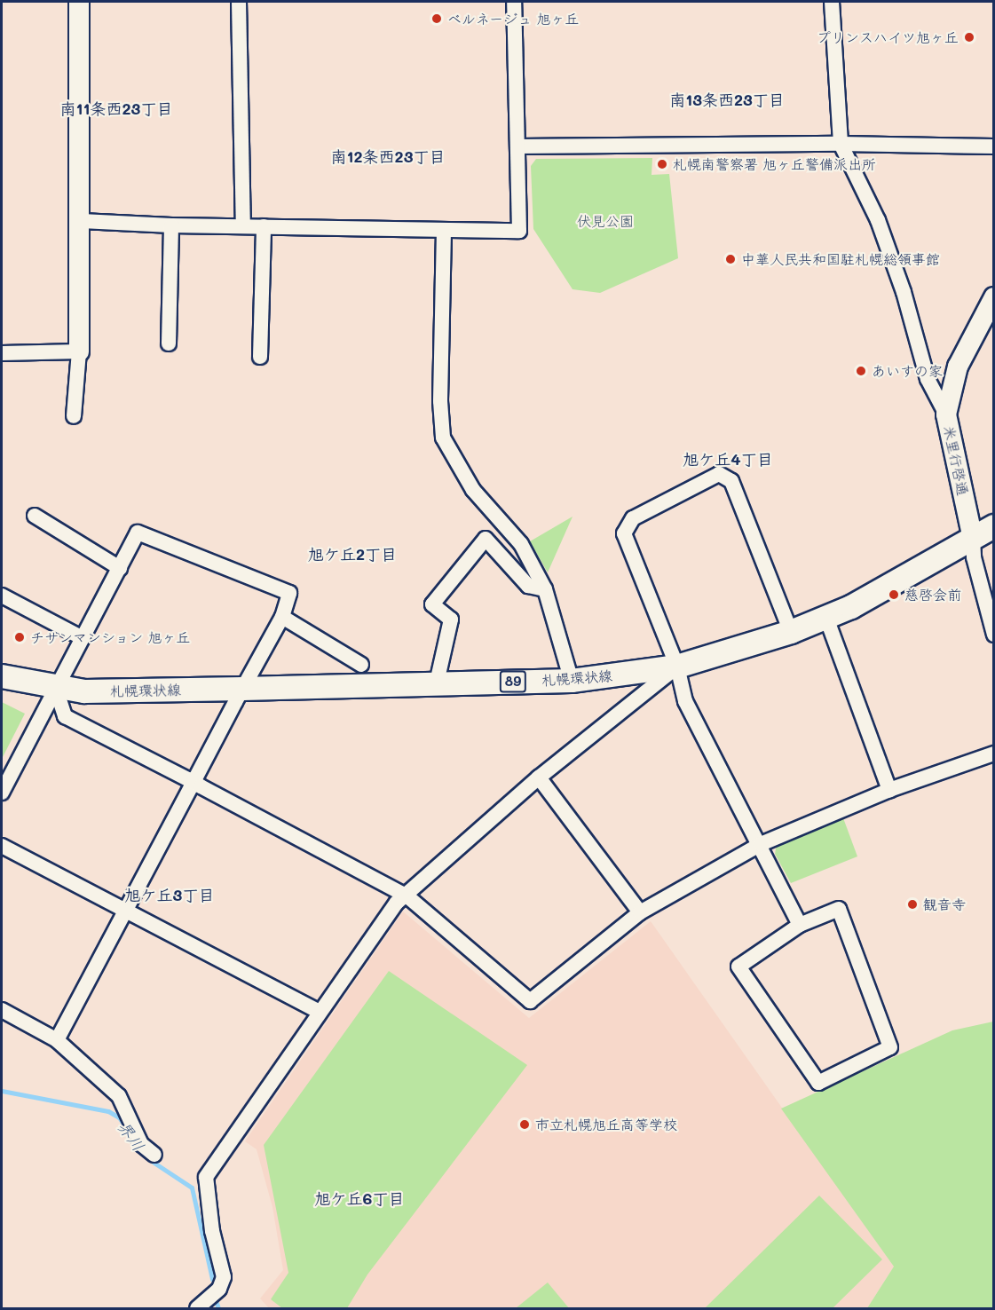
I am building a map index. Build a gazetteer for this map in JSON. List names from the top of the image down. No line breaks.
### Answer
{"streets":{"main road":["札幌環状線","89"],"street":["米里行啓通"]},"crossings":[["米里行啓通","札幌環状線"]],"districts":["南13条西23丁目","南11条西23丁目","南12条西23丁目","旭ケ丘4丁目","旭ケ丘2丁目","旭ケ丘3丁目","旭ケ丘6丁目"],"water":["界川"],"parks":["伏見公園"],"places":["ベルネージュ 旭ヶ丘","プリンスハイツ旭ヶ丘","札幌南警察署 旭ヶ丘警備派出所","中華人民共和国駐札幌総領事館","あいすの家","慈啓会前","チサンマンション 旭ヶ丘","観音寺","市立札幌旭丘高等学校"]}
